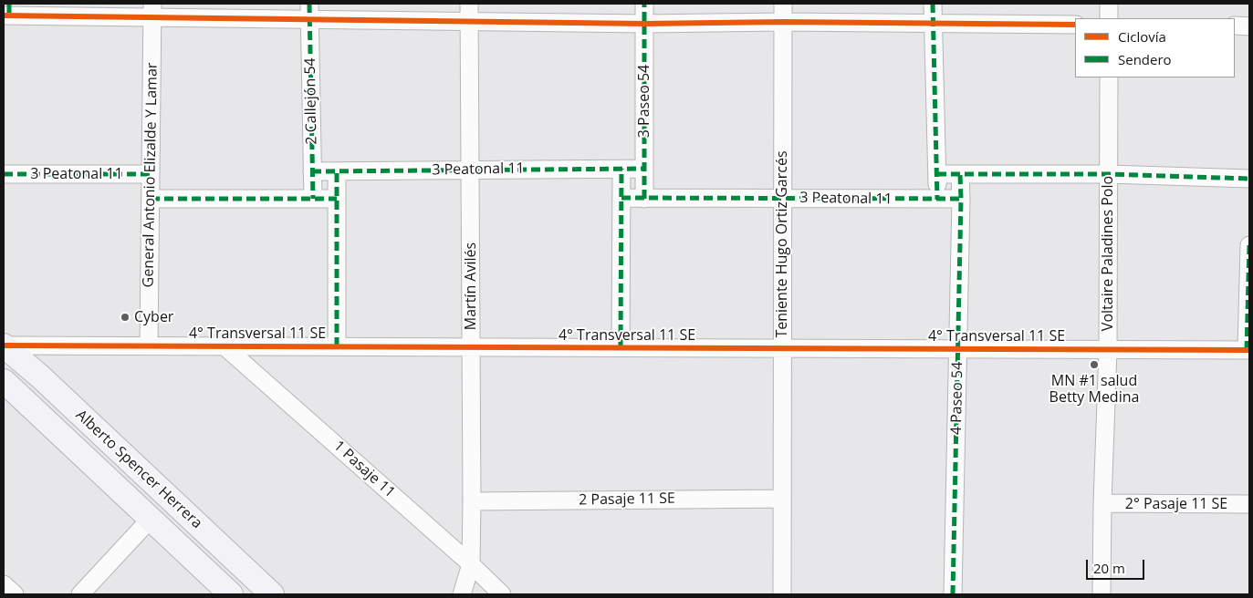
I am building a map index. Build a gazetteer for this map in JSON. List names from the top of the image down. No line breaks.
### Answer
{"streets":{"street":["2 Callejón 54","3 Paseo 54","3 Peatonal 11","General Antonio Elizalde Y Lamar","Teniente Hugo Ortiz Garcés","Voltaire Paladines Polo","Martín Avilés","4° Transversal 11 SE","4 Paseo 54","Alberto Spencer Herrera","1 Pasaje 11","2 Pasaje 11 SE","2° Pasaje 11 SE"]},"crossings":[["2 Callejón 54","3 Peatonal 11"],["3 Paseo 54","3 Peatonal 11"],["3 Peatonal 11","General Antonio Elizalde Y Lamar"],["3 Peatonal 11","Teniente Hugo Ortiz Garcés"],["3 Peatonal 11","Martín Avilés"],["3 Peatonal 11","4 Paseo 54"],["General Antonio Elizalde Y Lamar","4° Transversal 11 SE"],["Teniente Hugo Ortiz Garcés","4° Transversal 11 SE"],["Teniente Hugo Ortiz Garcés","2 Pasaje 11 SE"],["Voltaire Paladines Polo","4° Transversal 11 SE"],["Voltaire Paladines Polo","2° Pasaje 11 SE"],["Martín Avilés","4° Transversal 11 SE"],["Martín Avilés","1 Pasaje 11"],["Martín Avilés","2 Pasaje 11 SE"],["4° Transversal 11 SE","4 Paseo 54"],["4° Transversal 11 SE","Alberto Spencer Herrera"],["4° Transversal 11 SE","1 Pasaje 11"]],"places":["Cyber","MN #1 salud Betty Medina"],"legend":["Ciclovía","Sendero"],"scale_bar":"20 m"}
